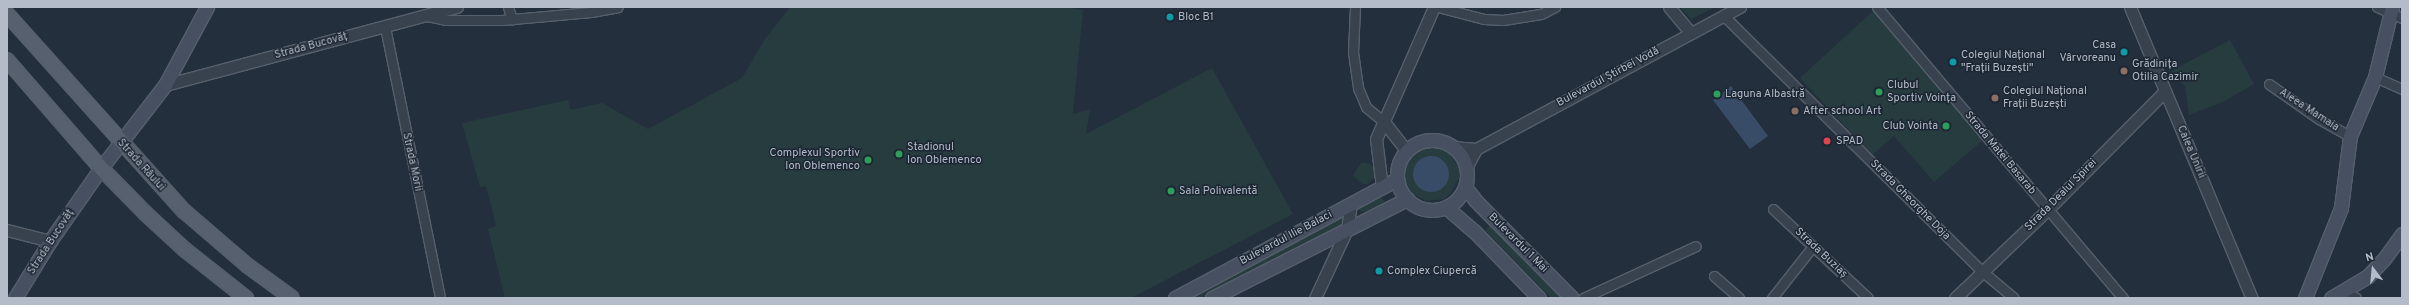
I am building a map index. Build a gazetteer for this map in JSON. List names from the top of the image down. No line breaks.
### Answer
{"streets":{"main road":["Strada Bucovăț","Strada Râului","Bulevardul Ilie Balaci","Bulevardul 1 Mai"],"street":["Bulevardul Știrbei Vodă","Aleea Mamaia","Calea Unirii","Strada Matei Basarab","Strada Morii","Strada Dealul Spirei","Strada Gheorghe Doja","Strada Buziaș"]},"crossings":[["Strada Bucovăț","Strada Morii"],["Strada Bucovăț","Strada Râului"],["Bulevardul Știrbei Vodă","Strada Gheorghe Doja"],["Calea Unirii","Strada Dealul Spirei"],["Strada Matei Basarab","Strada Dealul Spirei"],["Strada Dealul Spirei","Strada Gheorghe Doja"],["Bulevardul Ilie Balaci","Bulevardul 1 Mai"]],"places":["Bloc B1","Casa Vârvoreanu","Colegiul Național \"Frații Buzești\"","Grădinița Otilia Cazimir","Clubul Sportiv Voința","Laguna Albastră","Colegiul Național Frații Buzești","After school Art","Club Vointa","SPAD","Stadionul Ion Oblemenco","Complexul Sportiv Ion Oblemenco","Sala Polivalentă","Complex Ciupercă"],"north":"top"}
